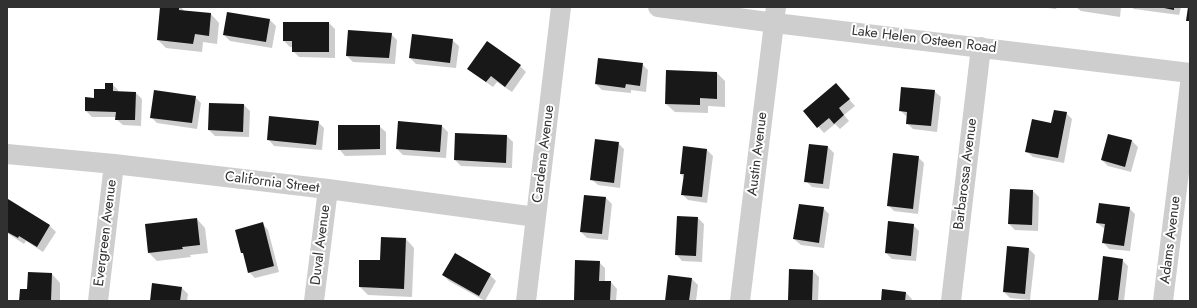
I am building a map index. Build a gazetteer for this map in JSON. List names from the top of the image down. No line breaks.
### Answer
{"streets":{"street":["Lake Helen Osteen Road","Cardena Avenue","Austin Avenue","Barbarossa Avenue","California Street","Evergreen Avenue","Adams Avenue","Duval Avenue"]},"crossings":[["Lake Helen Osteen Road","Austin Avenue"],["Lake Helen Osteen Road","Barbarossa Avenue"],["Cardena Avenue","California Street"],["California Street","Evergreen Avenue"],["California Street","Duval Avenue"]]}
